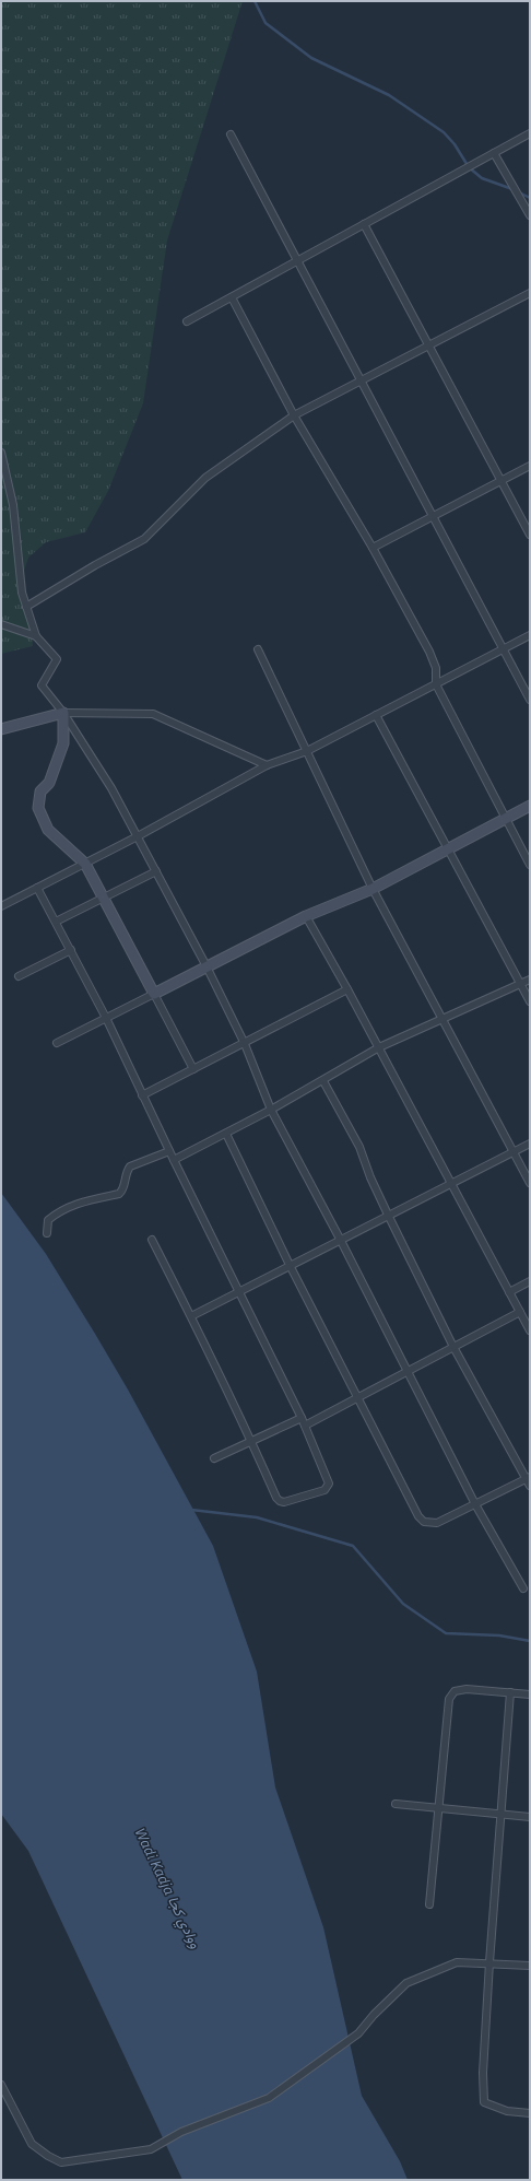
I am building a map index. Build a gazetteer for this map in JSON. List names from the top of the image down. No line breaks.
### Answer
{"water":["Wadi Kadja ووادي كجا"]}
